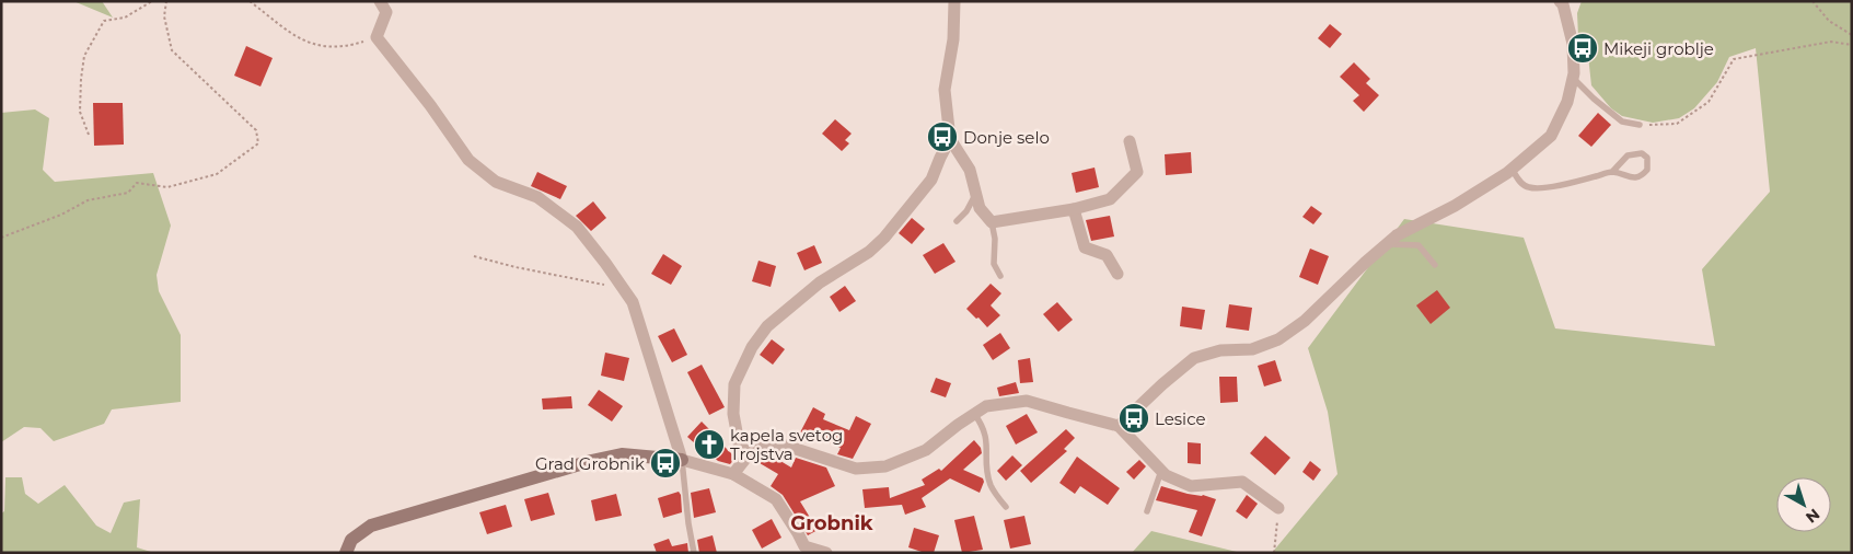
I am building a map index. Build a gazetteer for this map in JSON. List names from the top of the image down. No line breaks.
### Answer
{"districts":["Grobnik"],"places":{"bus stop":["Mikeji groblje","Donje selo","Lesice","Grad Grobnik"],"church":["kapela svetog Trojstva"]},"north":"bottom right"}
